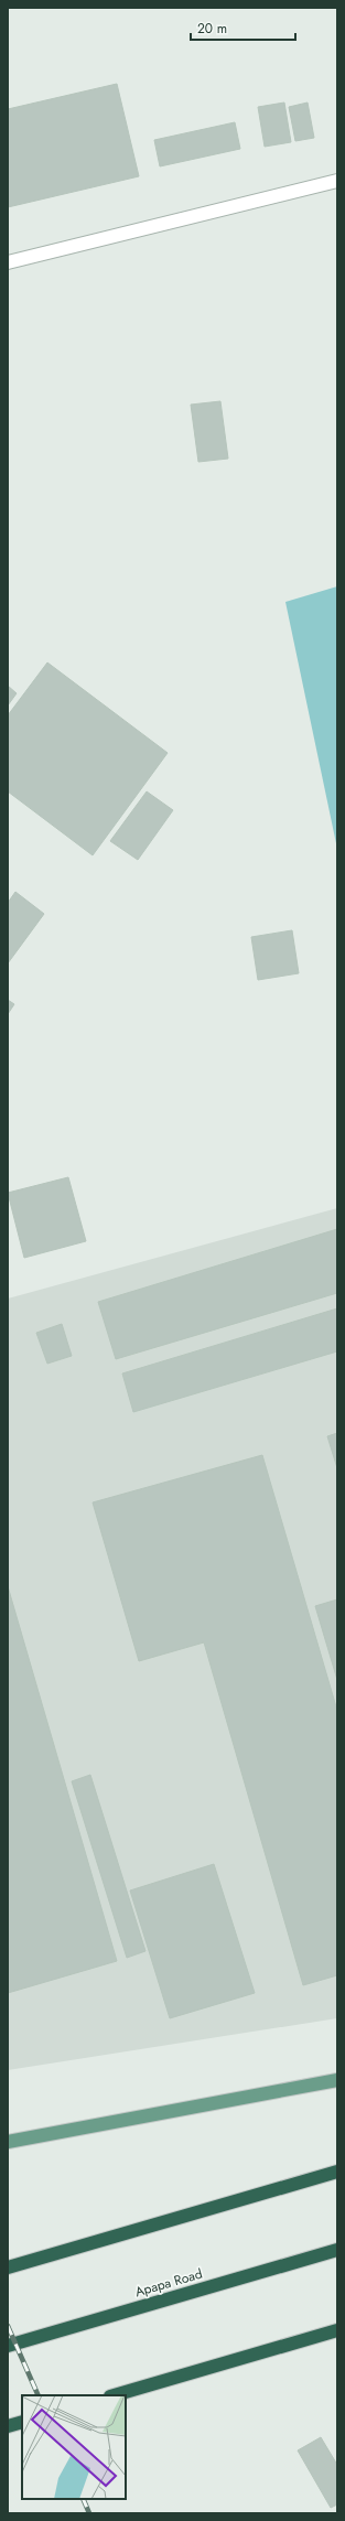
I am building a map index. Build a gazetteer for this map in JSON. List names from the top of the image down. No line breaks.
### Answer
{"streets":{"highway":["Apapa Road"]},"scale_bar":"20 m"}
